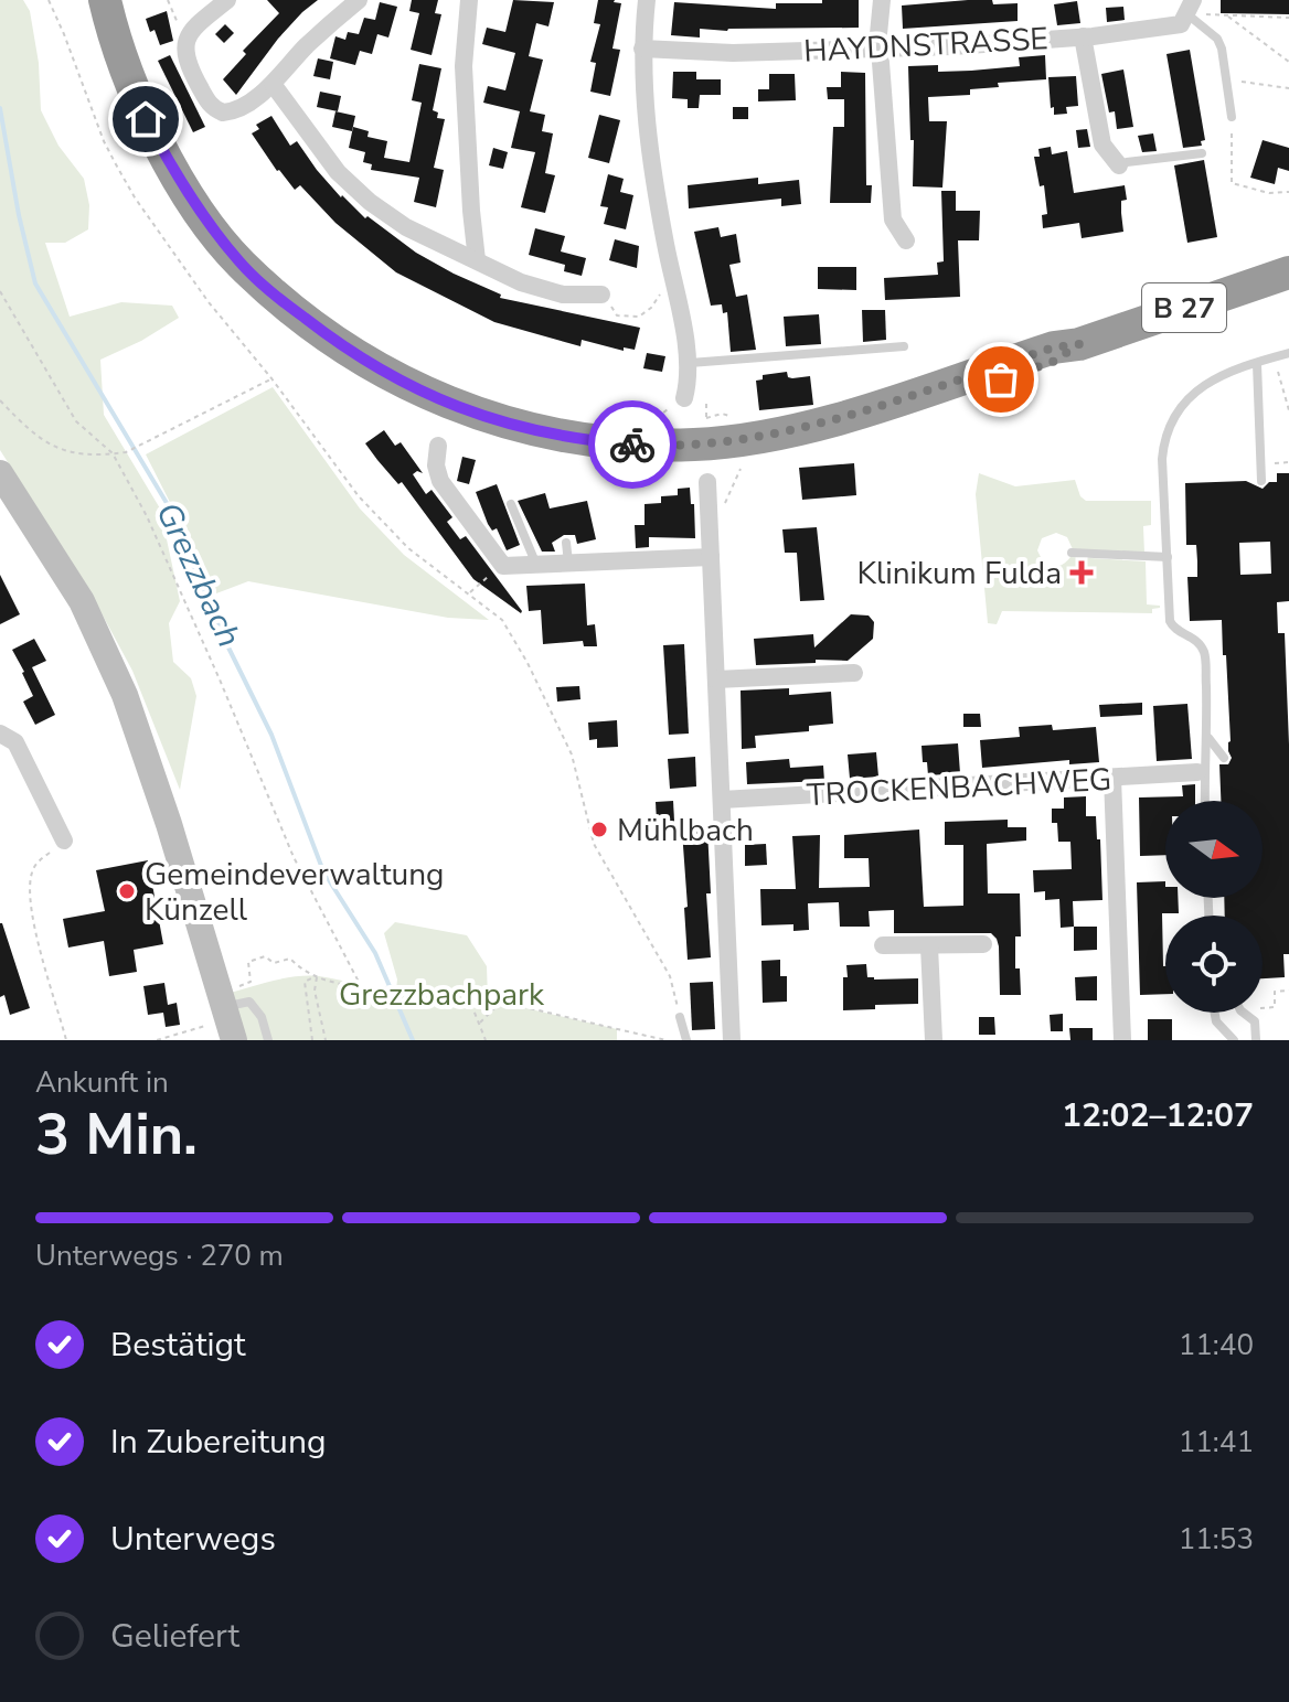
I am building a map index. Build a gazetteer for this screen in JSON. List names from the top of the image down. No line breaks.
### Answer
{"streets":{"highway":["B 27"],"street":["HAYDNSTRASSE","TROCKENBACHWEG"]},"water":["Grezzbach"],"parks":["Grezzbachpark"],"places":{"health":["Klinikum Fulda"],"other":["Mühlbach","Gemeindeverwaltung Künzell"]},"north":"right","page":{"heading":["3 Min.","Ankunft in","12:02–12:07"],"bar":"Unterwegs · 270 m","list":[["Bestätigt","11:40"],["In Zubereitung","11:41"],["Unterwegs","11:53"],"Geliefert"]}}
